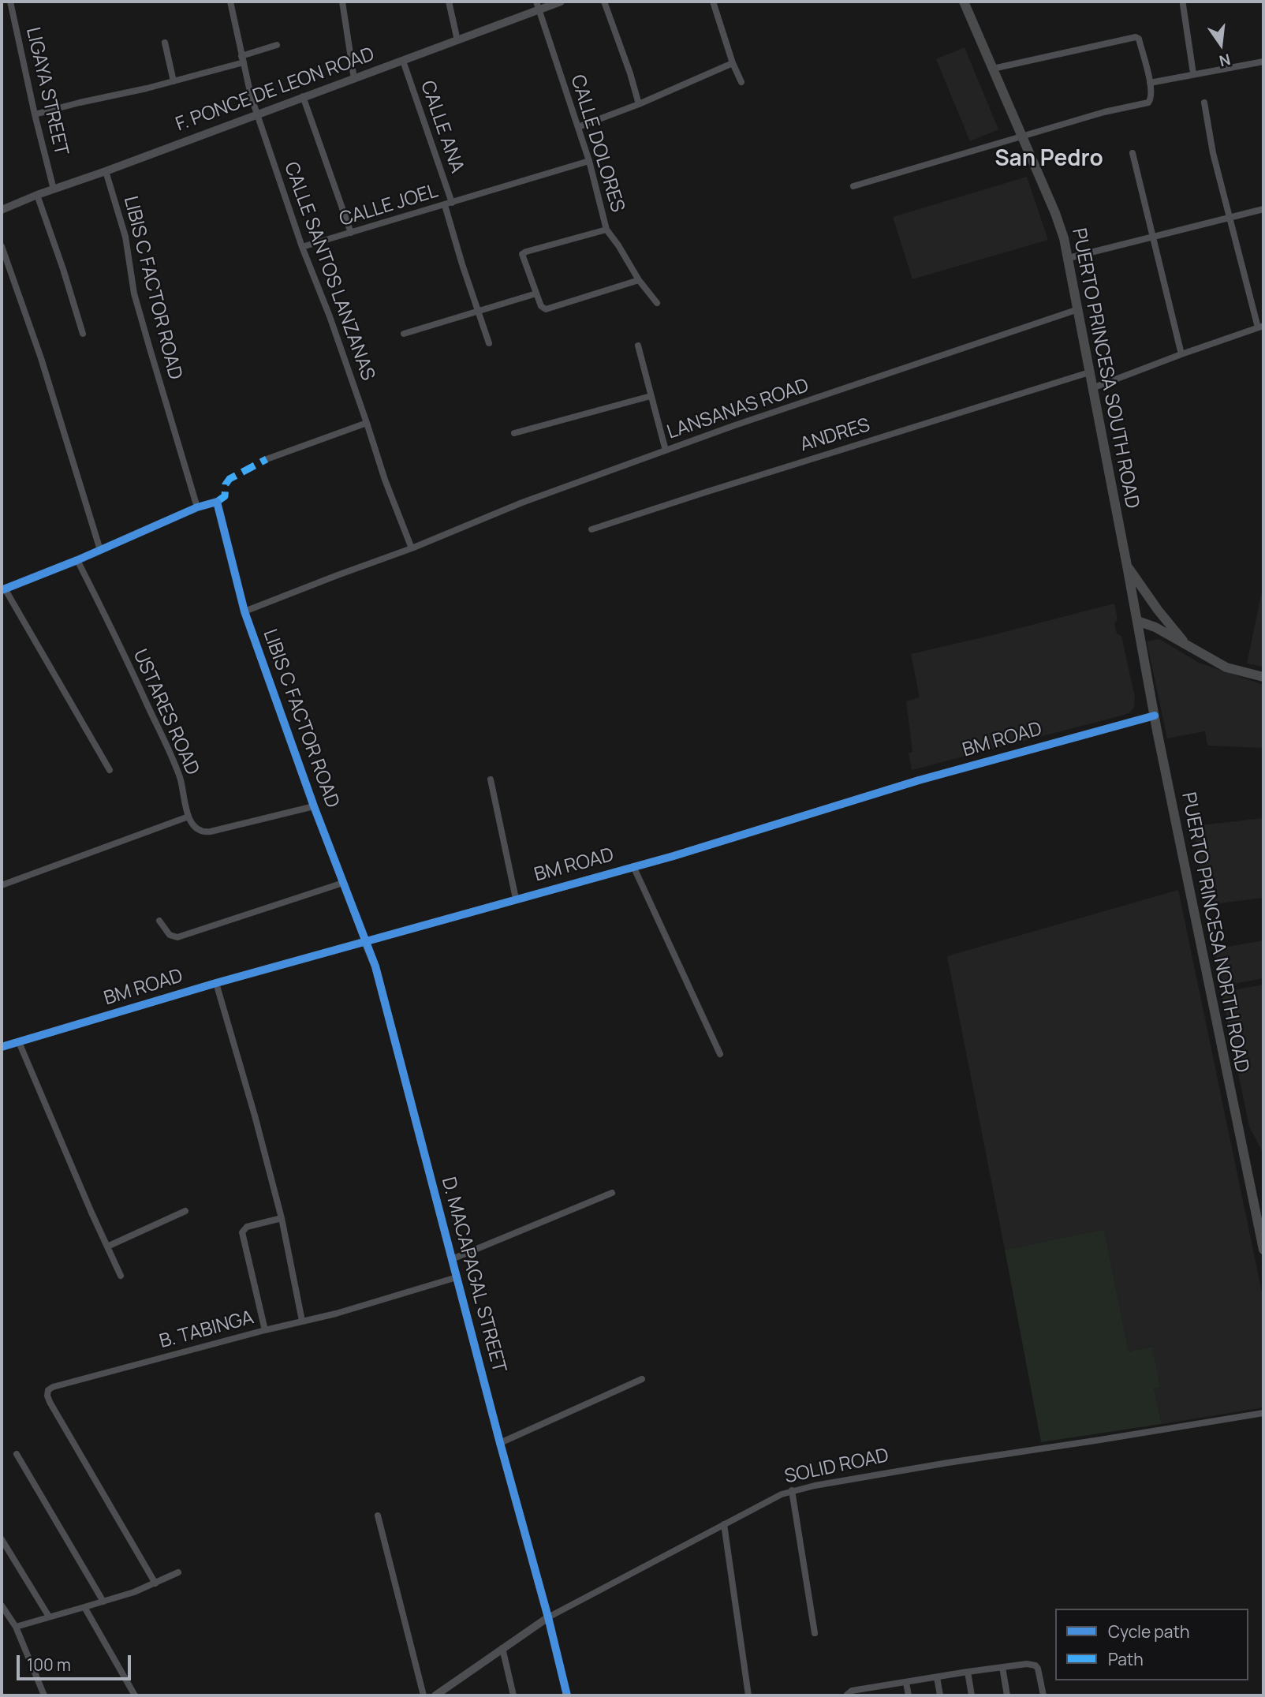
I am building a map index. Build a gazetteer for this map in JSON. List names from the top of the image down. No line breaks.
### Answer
{"streets":{"main road":["PUERTO PRINCESA SOUTH ROAD","PUERTO PRINCESA NORTH ROAD"],"street":["F. PONCE DE LEON ROAD","LIGAYA STREET","CALLE ANA","CALLE DOLORES","CALLE JOEL","CALLE SANTOS LANZANAS","LIBIS C FACTOR ROAD","LANSANAS ROAD","ANDRES","USTARES ROAD","BM ROAD","D. MACAPAGAL STREET","B. TABINGA","SOLID ROAD"]},"crossings":[["F. PONCE DE LEON ROAD","LIGAYA STREET"],["F. PONCE DE LEON ROAD","CALLE ANA"],["F. PONCE DE LEON ROAD","CALLE DOLORES"],["F. PONCE DE LEON ROAD","CALLE SANTOS LANZANAS"],["F. PONCE DE LEON ROAD","LIBIS C FACTOR ROAD"],["CALLE ANA","CALLE JOEL"],["CALLE DOLORES","CALLE JOEL"],["CALLE JOEL","CALLE SANTOS LANZANAS"],["CALLE SANTOS LANZANAS","LANSANAS ROAD"],["LIBIS C FACTOR ROAD","LANSANAS ROAD"],["LIBIS C FACTOR ROAD","BM ROAD"],["LIBIS C FACTOR ROAD","D. MACAPAGAL STREET"],["PUERTO PRINCESA SOUTH ROAD","LANSANAS ROAD"],["PUERTO PRINCESA SOUTH ROAD","ANDRES"],["PUERTO PRINCESA SOUTH ROAD","PUERTO PRINCESA NORTH ROAD"],["BM ROAD","PUERTO PRINCESA NORTH ROAD"],["BM ROAD","D. MACAPAGAL STREET"],["D. MACAPAGAL STREET","B. TABINGA"],["D. MACAPAGAL STREET","SOLID ROAD"]],"districts":["San Pedro"],"legend":["Cycle path","Path"],"scale_bar":"100 m","north":"bottom"}
